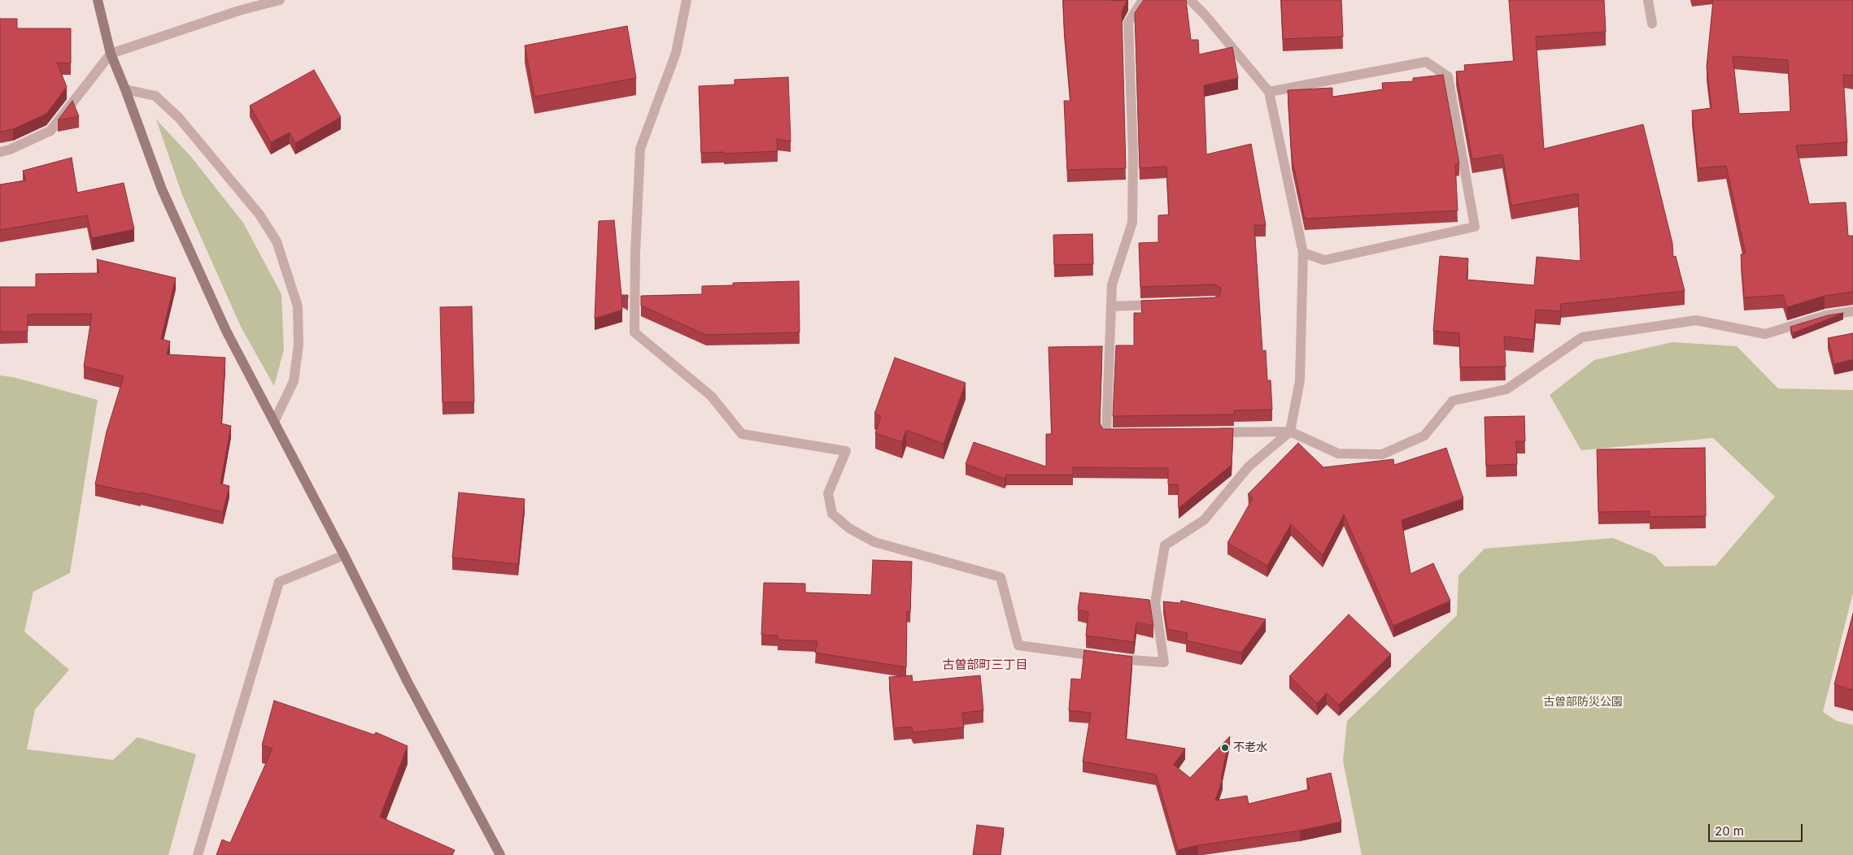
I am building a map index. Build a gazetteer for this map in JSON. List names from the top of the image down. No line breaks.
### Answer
{"districts":["古曽部町三丁目"],"parks":["古曽部防災公園"],"places":["不老水"],"scale_bar":"20 m"}
